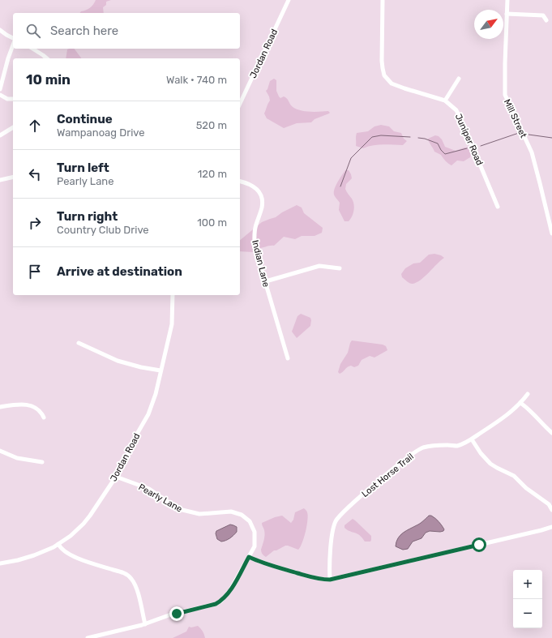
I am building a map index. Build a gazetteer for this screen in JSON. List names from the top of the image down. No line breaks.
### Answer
{"streets":{"street":["Jordan Road","Mill Street","Juniper Road","Indian Lane","Lost Horse Trail","Pearly Lane"]},"crossings":[["Jordan Road","Pearly Lane"]],"north":"top right","page":{"search":"Search here","heading":["10 min","Walk · 740 m"],"list":[["Continue","Wampanoag Drive","520 m"],["Turn left","Pearly Lane","120 m"],["Turn right","Country Club Drive","100 m"],"Arrive at destination"],"map_buttons":["+","−"]}}
